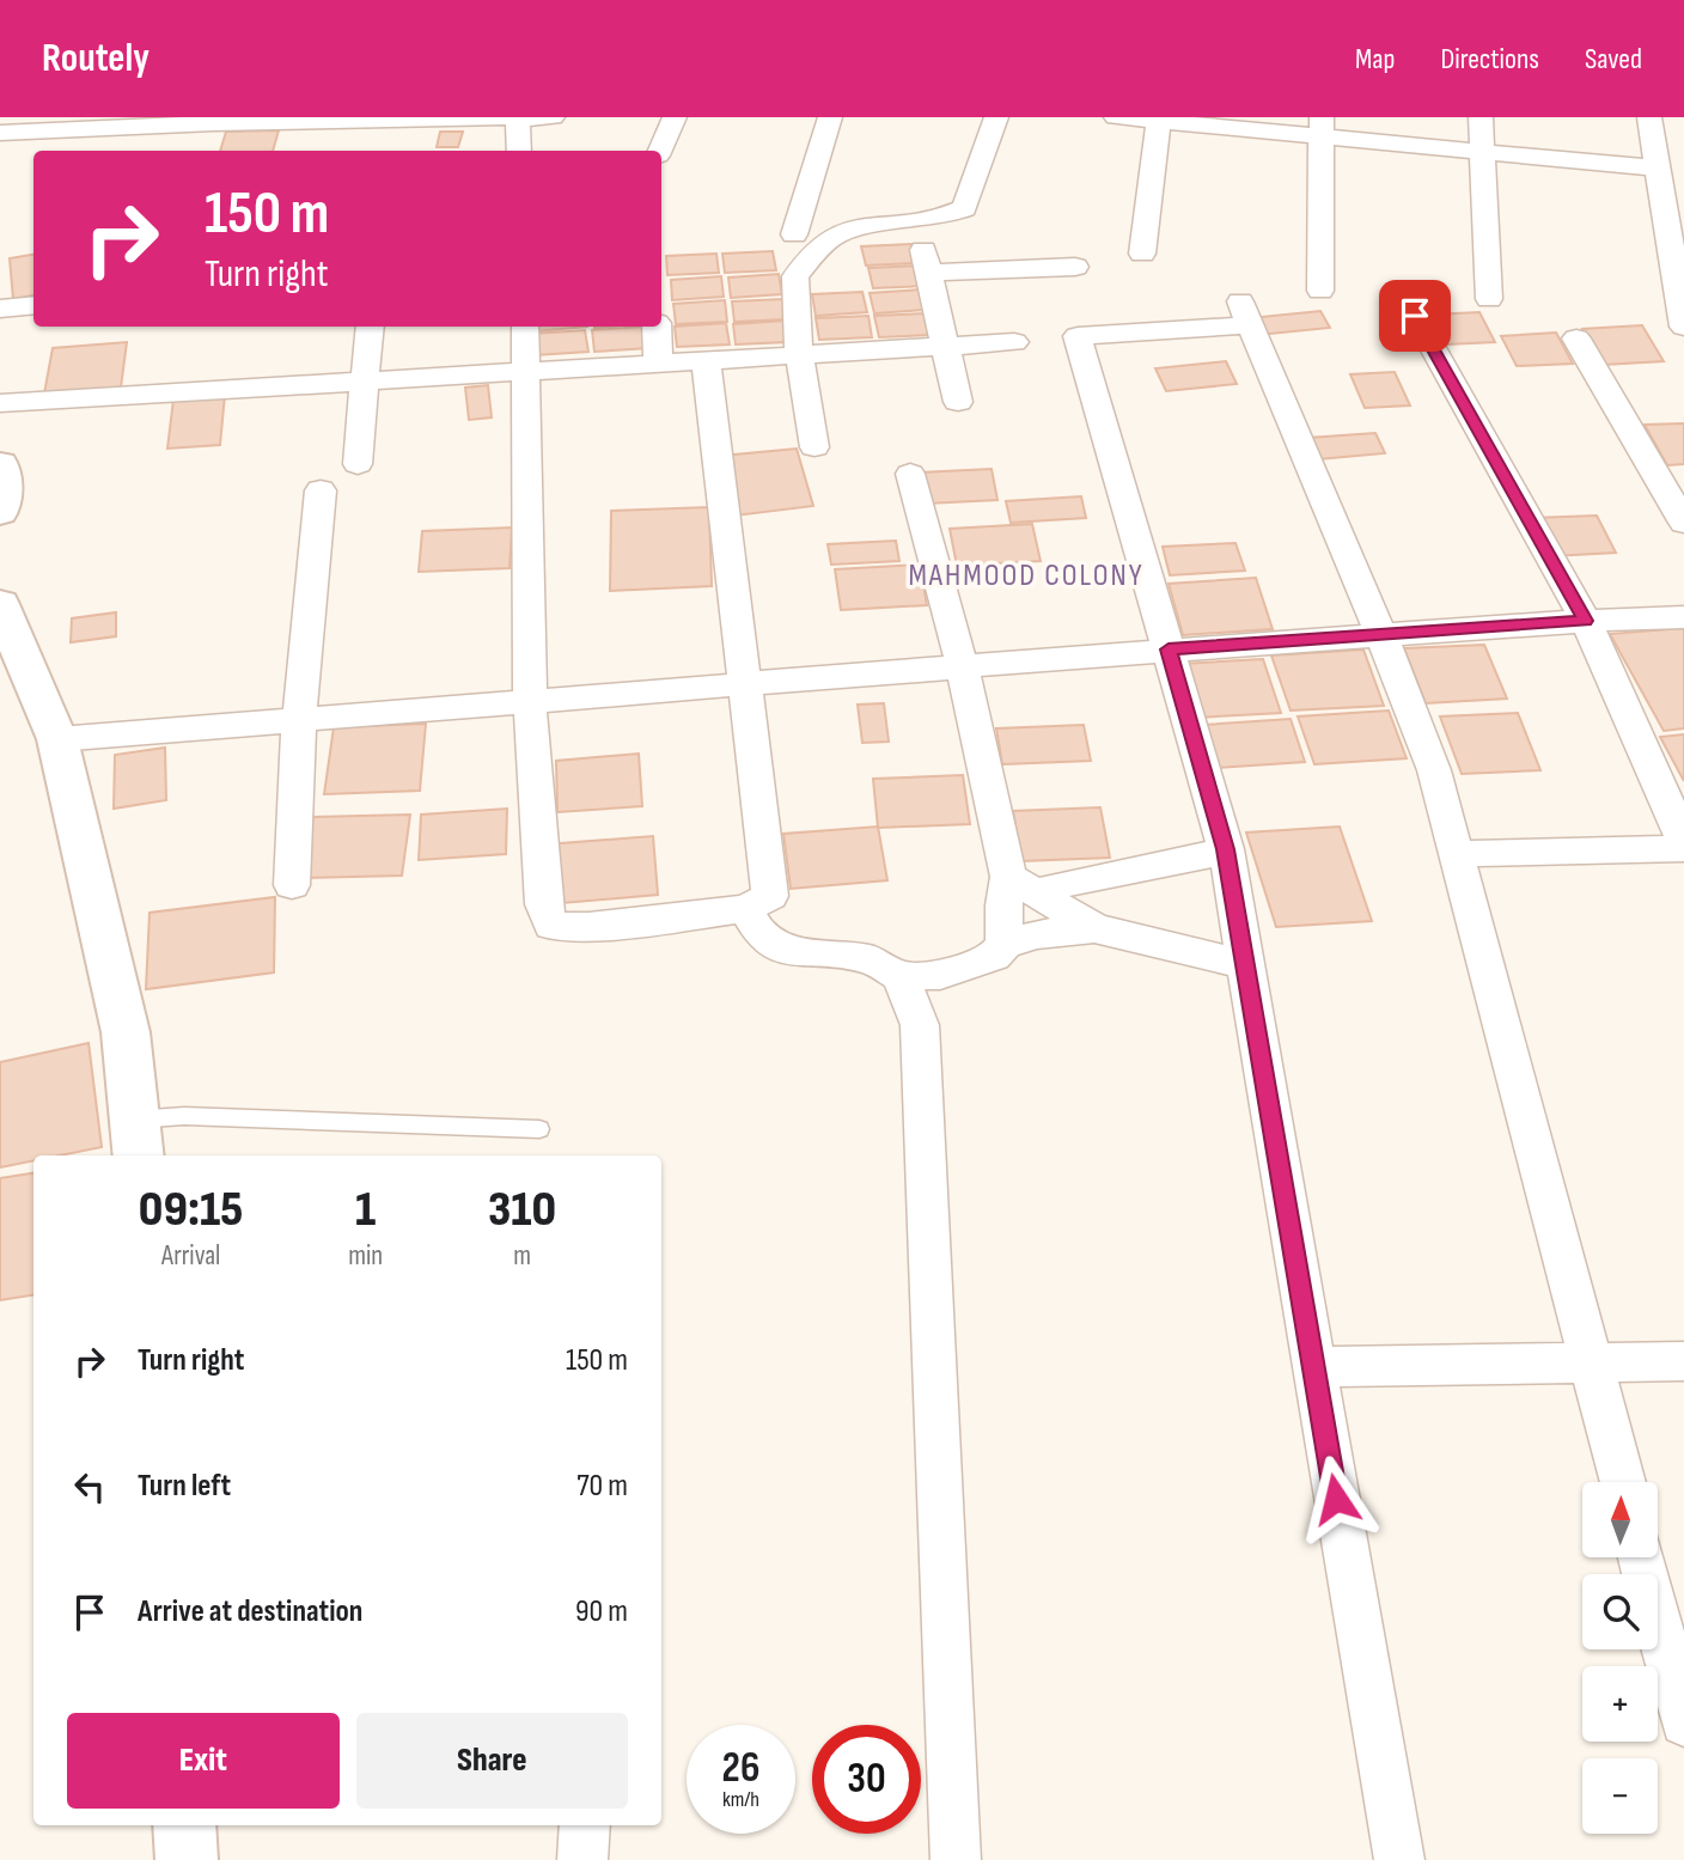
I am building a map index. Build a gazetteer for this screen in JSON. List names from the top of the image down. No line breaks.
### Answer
{"districts":["MAHMOOD COLONY"],"north":"top","page":{"header":"Routely","nav":["Map","Directions","Saved"],"turn":["150 m","Turn right"],"eta":["09:15","Arrival","1","min","310","m"],"list":[{"name":"Turn right","value":"150 m"},{"name":"Turn left","value":"70 m"},{"name":"Arrive at destination","value":"90 m"}],"map_buttons":["+","−"],"buttons":["Exit","Share"],"speed":"26 km/h","limit":"30"}}
